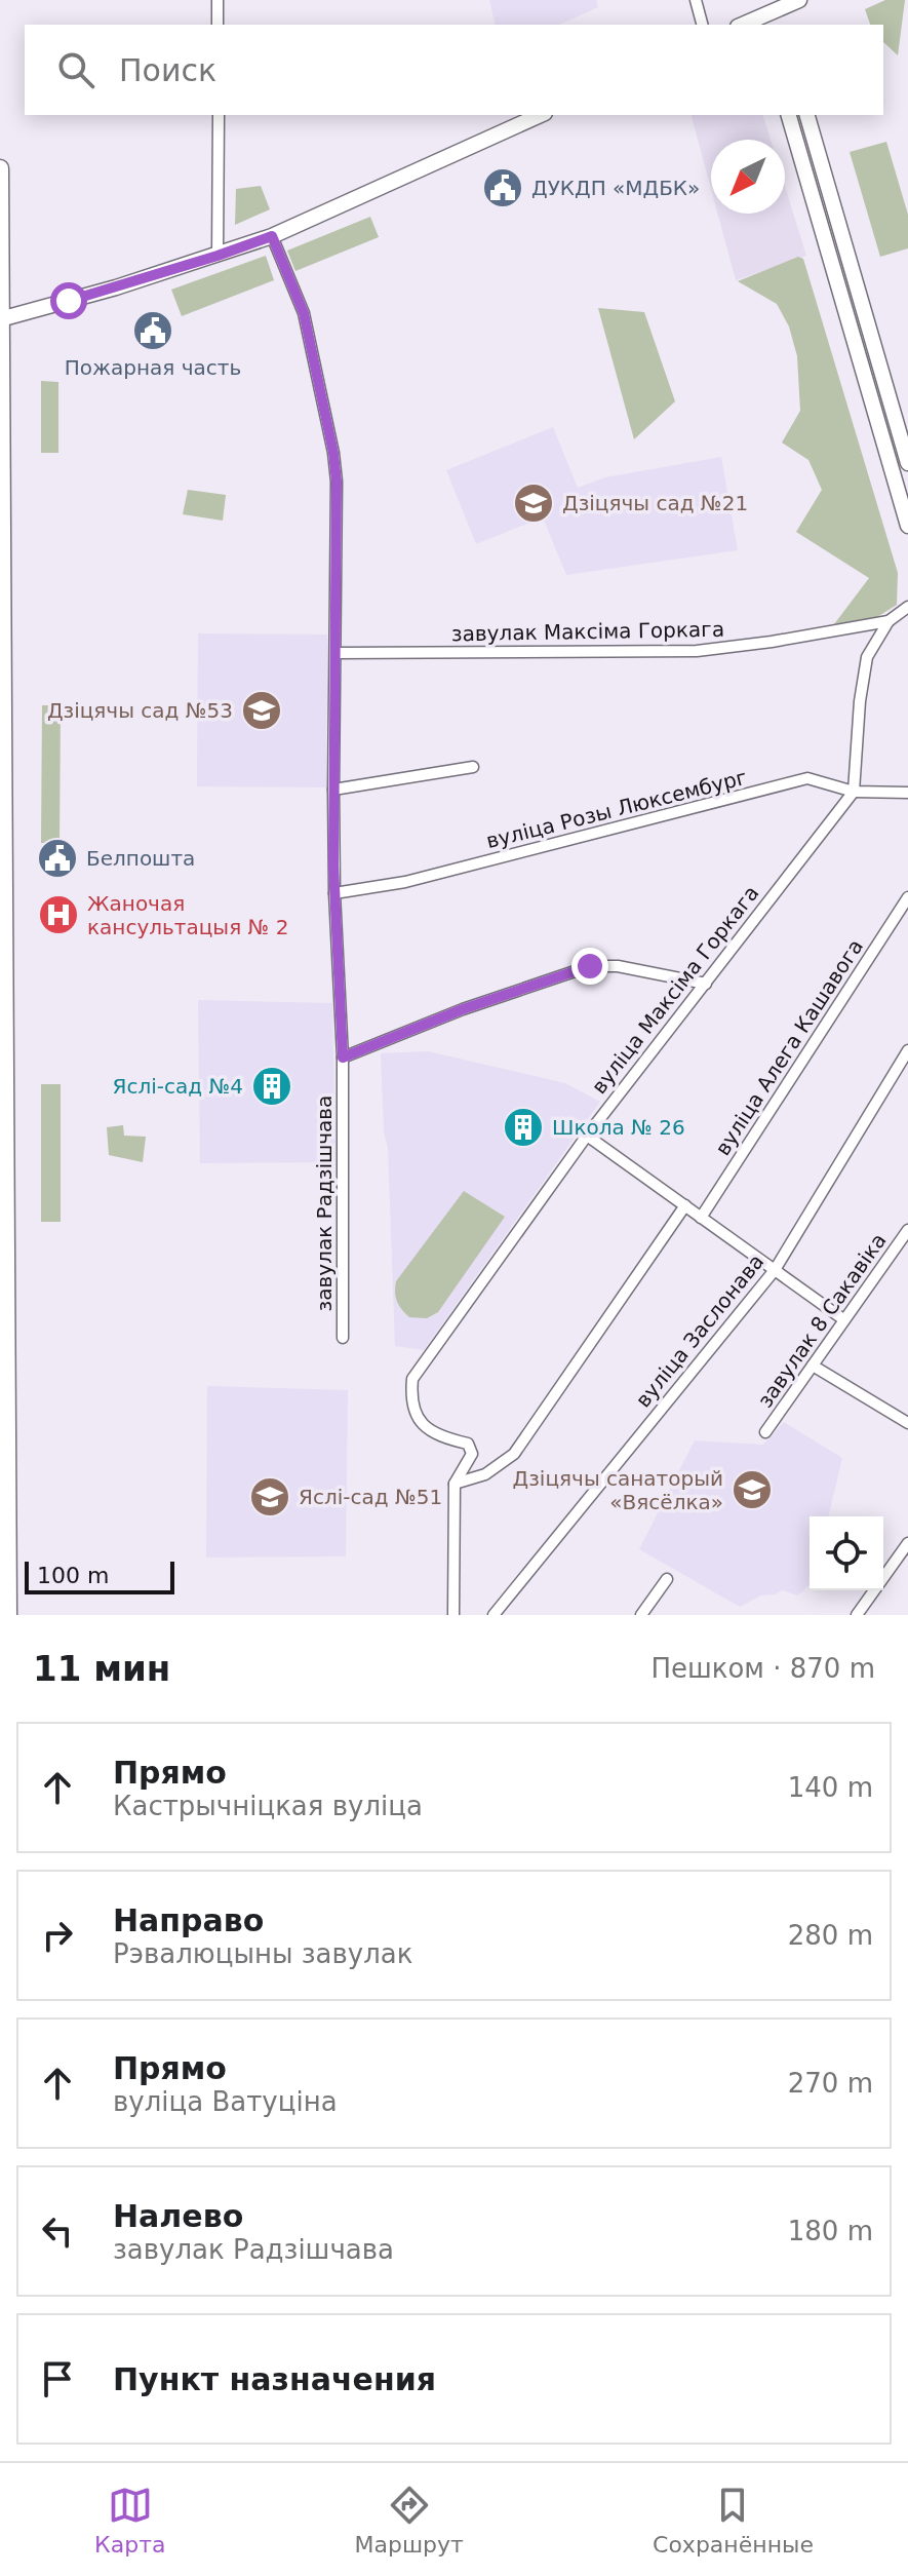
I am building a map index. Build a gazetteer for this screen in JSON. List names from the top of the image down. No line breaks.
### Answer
{"streets":{"street":["завулак Максіма Горкага","вуліца Розы Люксембург","вуліца Максіма Горкага","вуліца Алега Кашавога","завулак Радзішчава","завулак 8 Сакавіка","вуліца Заслонава"]},"crossings":[["завулак Максіма Горкага","завулак Радзішчава"],["вуліца Розы Люксембург","вуліца Максіма Горкага"],["вуліца Розы Люксембург","завулак Радзішчава"]],"places":{"public building":["ДУКДП «МДБК»","Пожарная часть","Белпошта"],"school or university":["Дзіцячы сад №21","Дзіцячы сад №53","Дзіцячы санаторый «Вясёлка»","Яслі-сад №51"],"hospital":["Жаночая кансультацыя № 2"],"building":["Яслі-сад №4","Школа № 26"]},"scale_bar":"100 m","north":"bottom left","page":{"search":"Поиск","scale":"100 m","heading":["11 мин","Пешком · 870 m"],"list":[["Прямо","Кастрычніцкая вуліца","140 m"],["Направо","Рэвалюцыны завулак","280 m"],["Прямо","вуліца Ватуціна","270 m"],["Налево","завулак Радзішчава","180 m"],"Пункт назначения"],"nav":["Карта","Маршрут","Сохранённые"]}}
